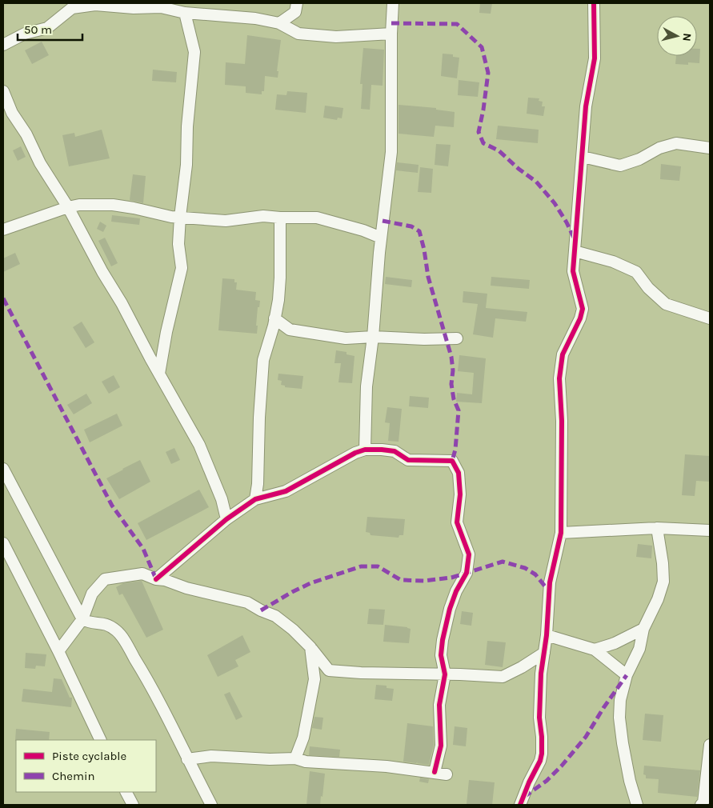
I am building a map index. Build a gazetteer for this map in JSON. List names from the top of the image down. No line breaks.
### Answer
{"legend":["Piste cyclable","Chemin"],"scale_bar":"50 m","north":"right"}
